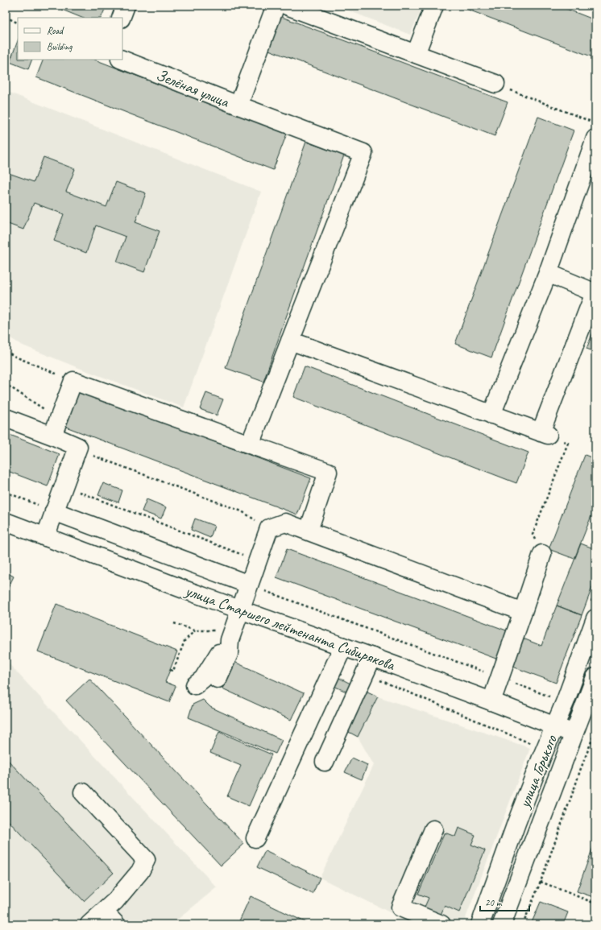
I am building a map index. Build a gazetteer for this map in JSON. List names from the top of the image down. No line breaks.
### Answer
{"streets":{"main road":["Зелёная улица","улица Старшего лейтенанта Сибирякова","улица Горького"]},"crossings":[["улица Старшего лейтенанта Сибирякова","улица Горького"]],"legend":["Road","Building"],"scale_bar":"20 m"}
